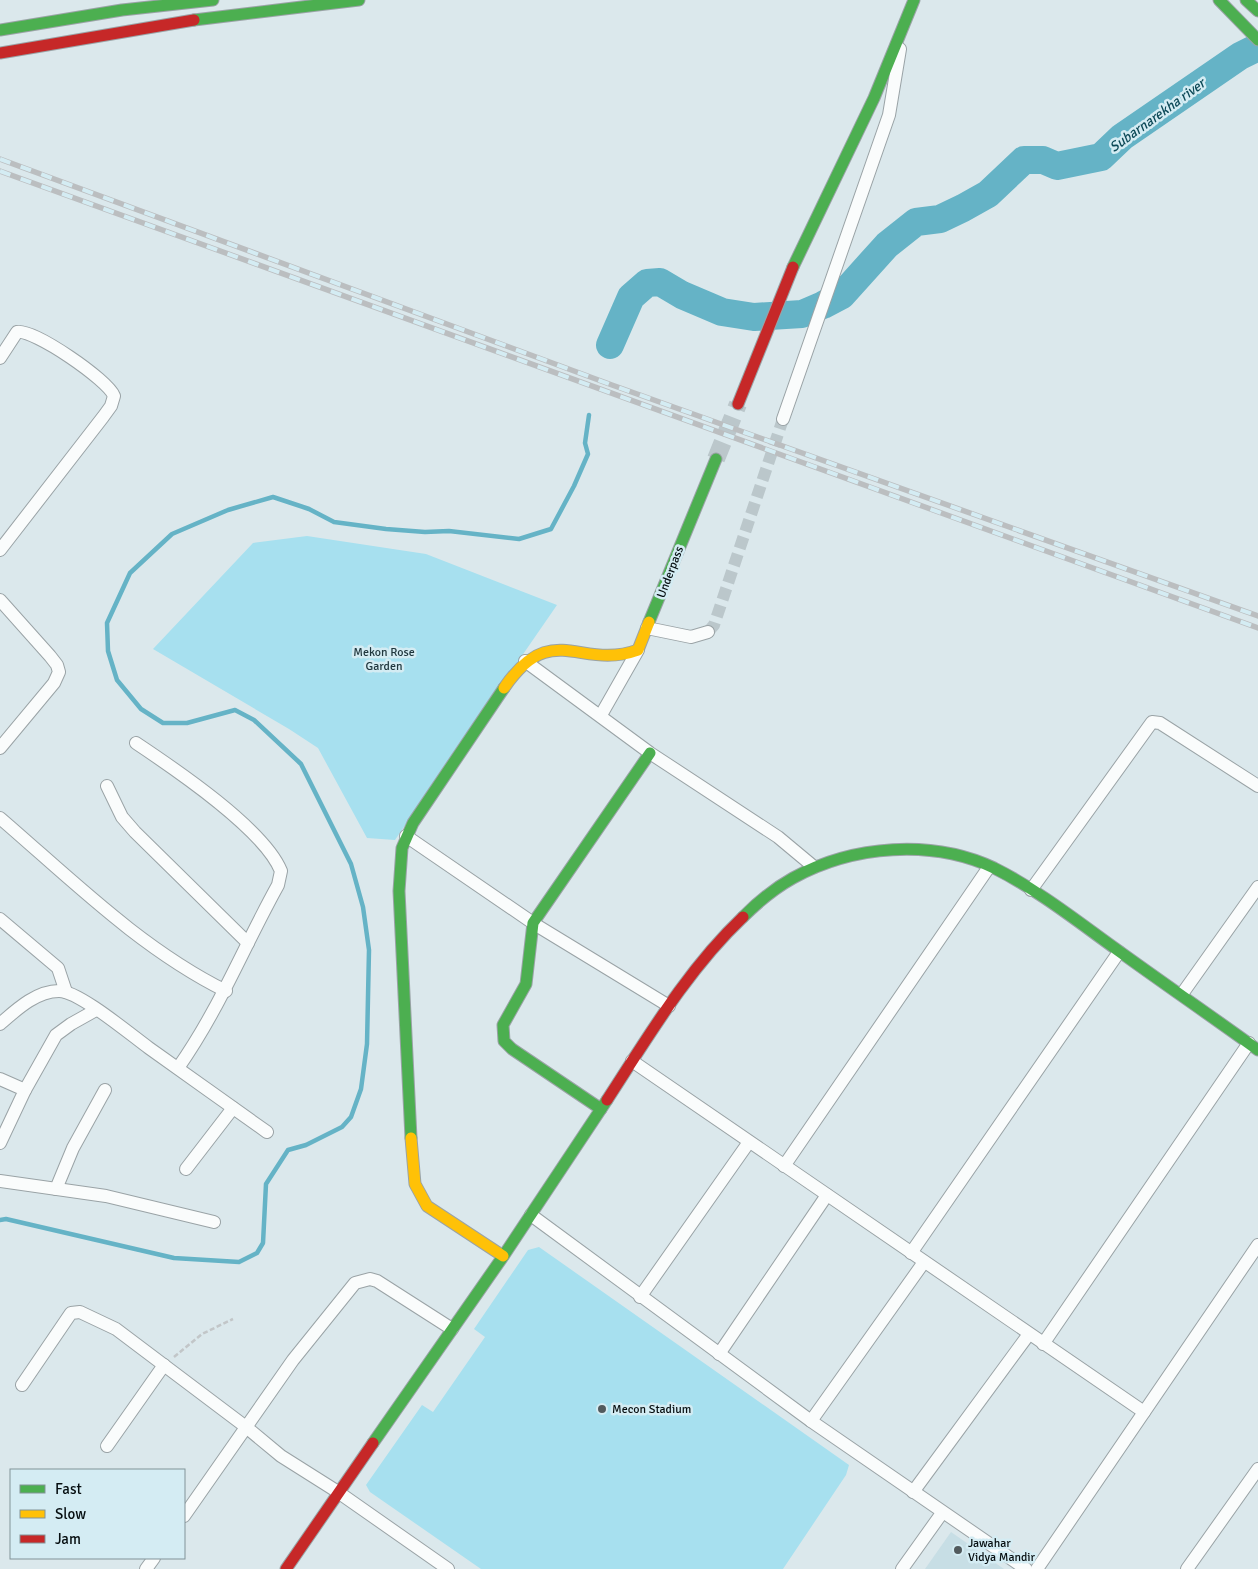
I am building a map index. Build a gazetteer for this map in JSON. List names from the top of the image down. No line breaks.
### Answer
{"streets":{"street":["Underpass"]},"water":["Subarnarekha river"],"parks":["Mekon Rose Garden"],"places":["Mecon Stadium","Jawahar Vidya Mandir"],"legend":["Fast","Slow","Jam"]}
